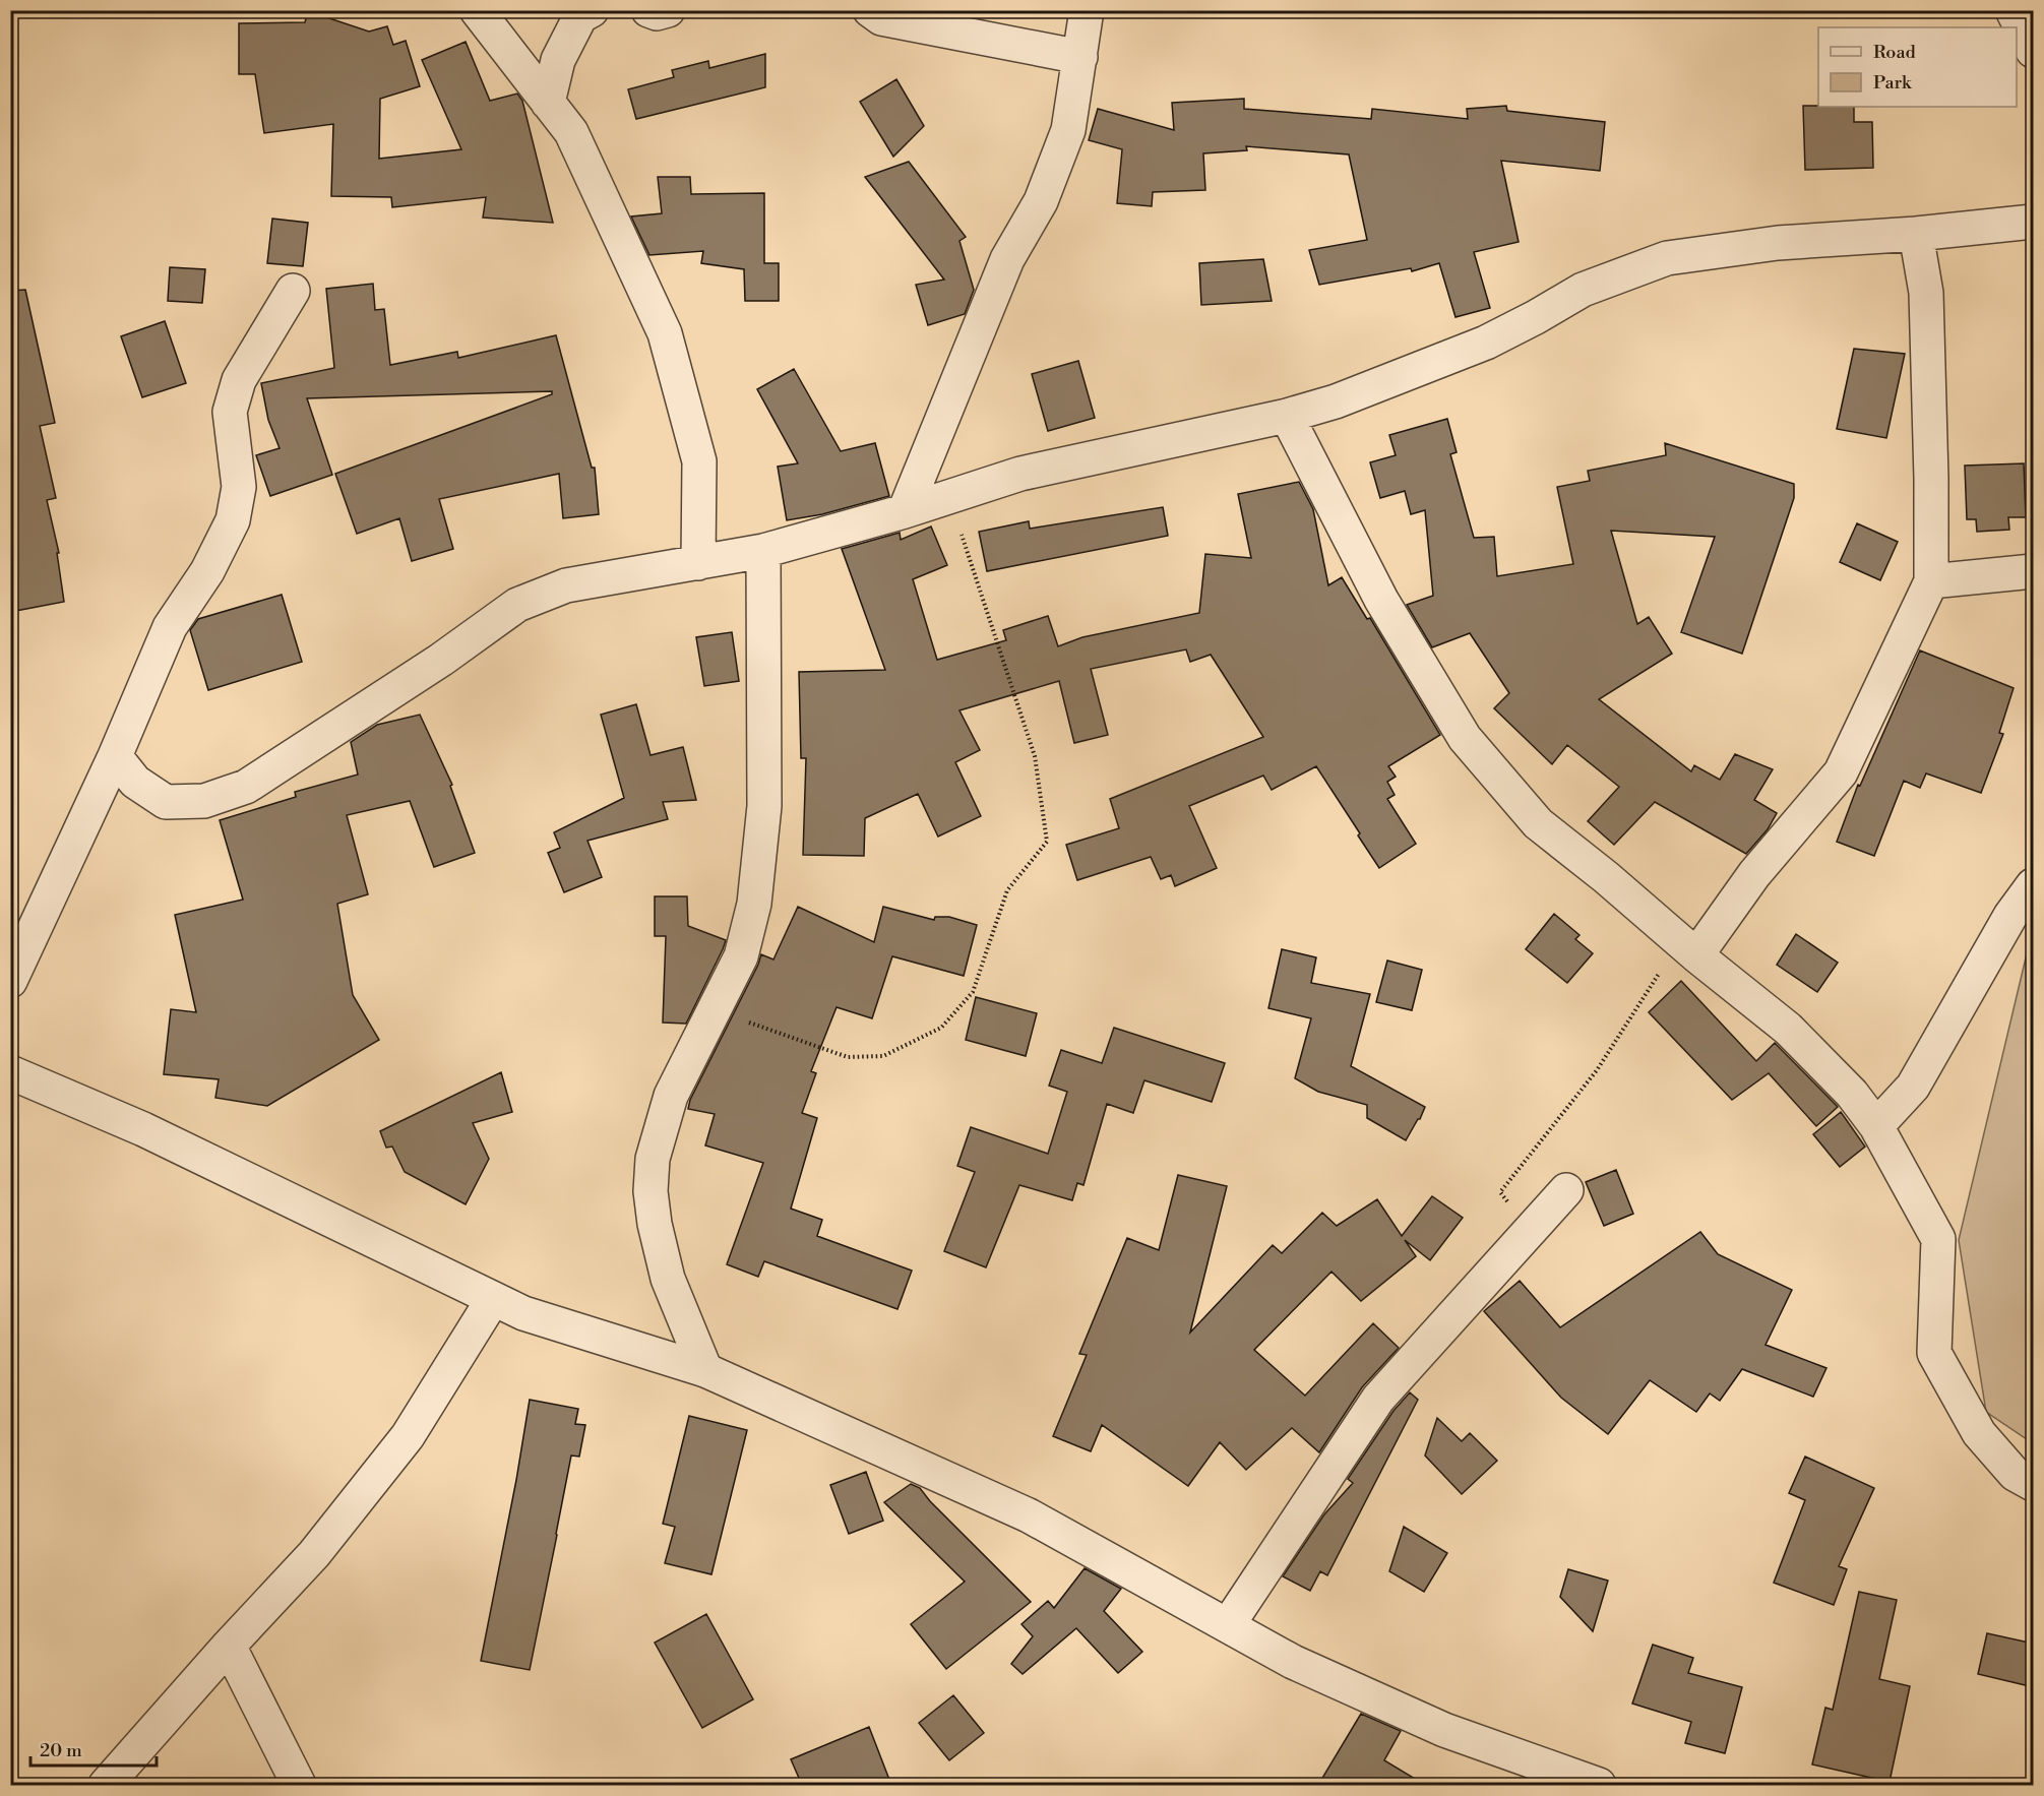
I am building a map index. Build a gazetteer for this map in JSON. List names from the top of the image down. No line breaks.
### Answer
{"legend":["Road","Park"],"scale_bar":"20 m"}
